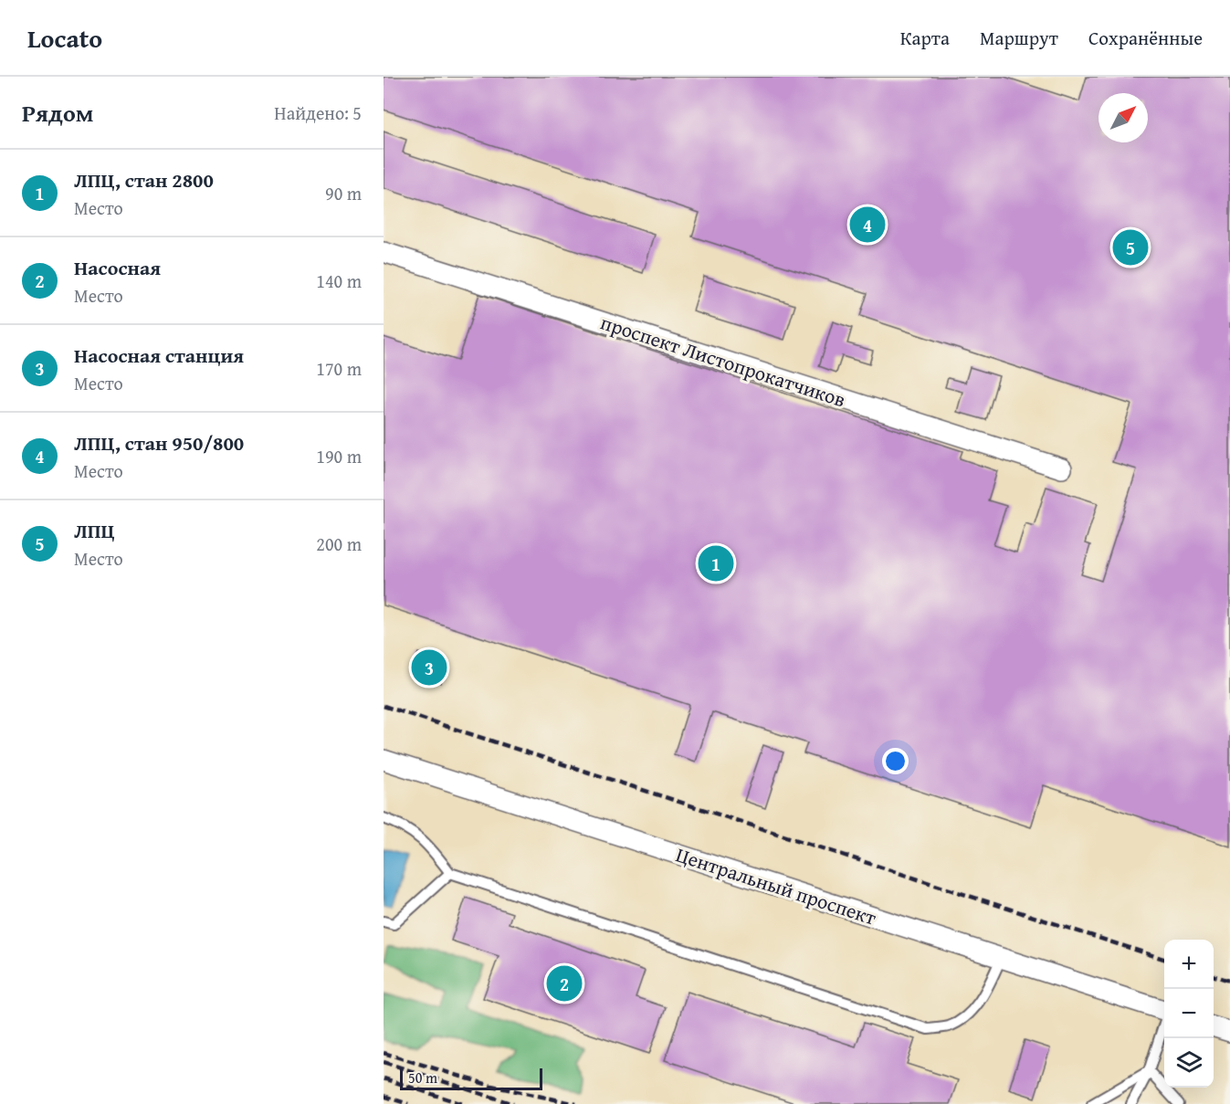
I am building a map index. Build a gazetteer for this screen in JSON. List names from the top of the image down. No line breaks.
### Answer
{"streets":{"street":["проспект Листопрокатчиков","Центральный проспект"]},"scale_bar":"50 m","north":"top right","page":{"header":"Locato","nav":["Карта","Маршрут","Сохранённые"],"heading":["Рядом","Найдено: 5"],"list":[{"mark":"1","name":"ЛПЦ, стан 2800","note":"Место","value":"90 m"},{"mark":"2","name":"Насосная","note":"Место","value":"140 m"},{"mark":"3","name":"Насосная станция","note":"Место","value":"170 m"},{"mark":"4","name":"ЛПЦ, стан 950/800","note":"Место","value":"190 m"},{"mark":"5","name":"ЛПЦ","note":"Место","value":"200 m"}],"pins":["4","5","1","3","2"],"map_buttons":["+","−"],"scale":"50 m"}}
